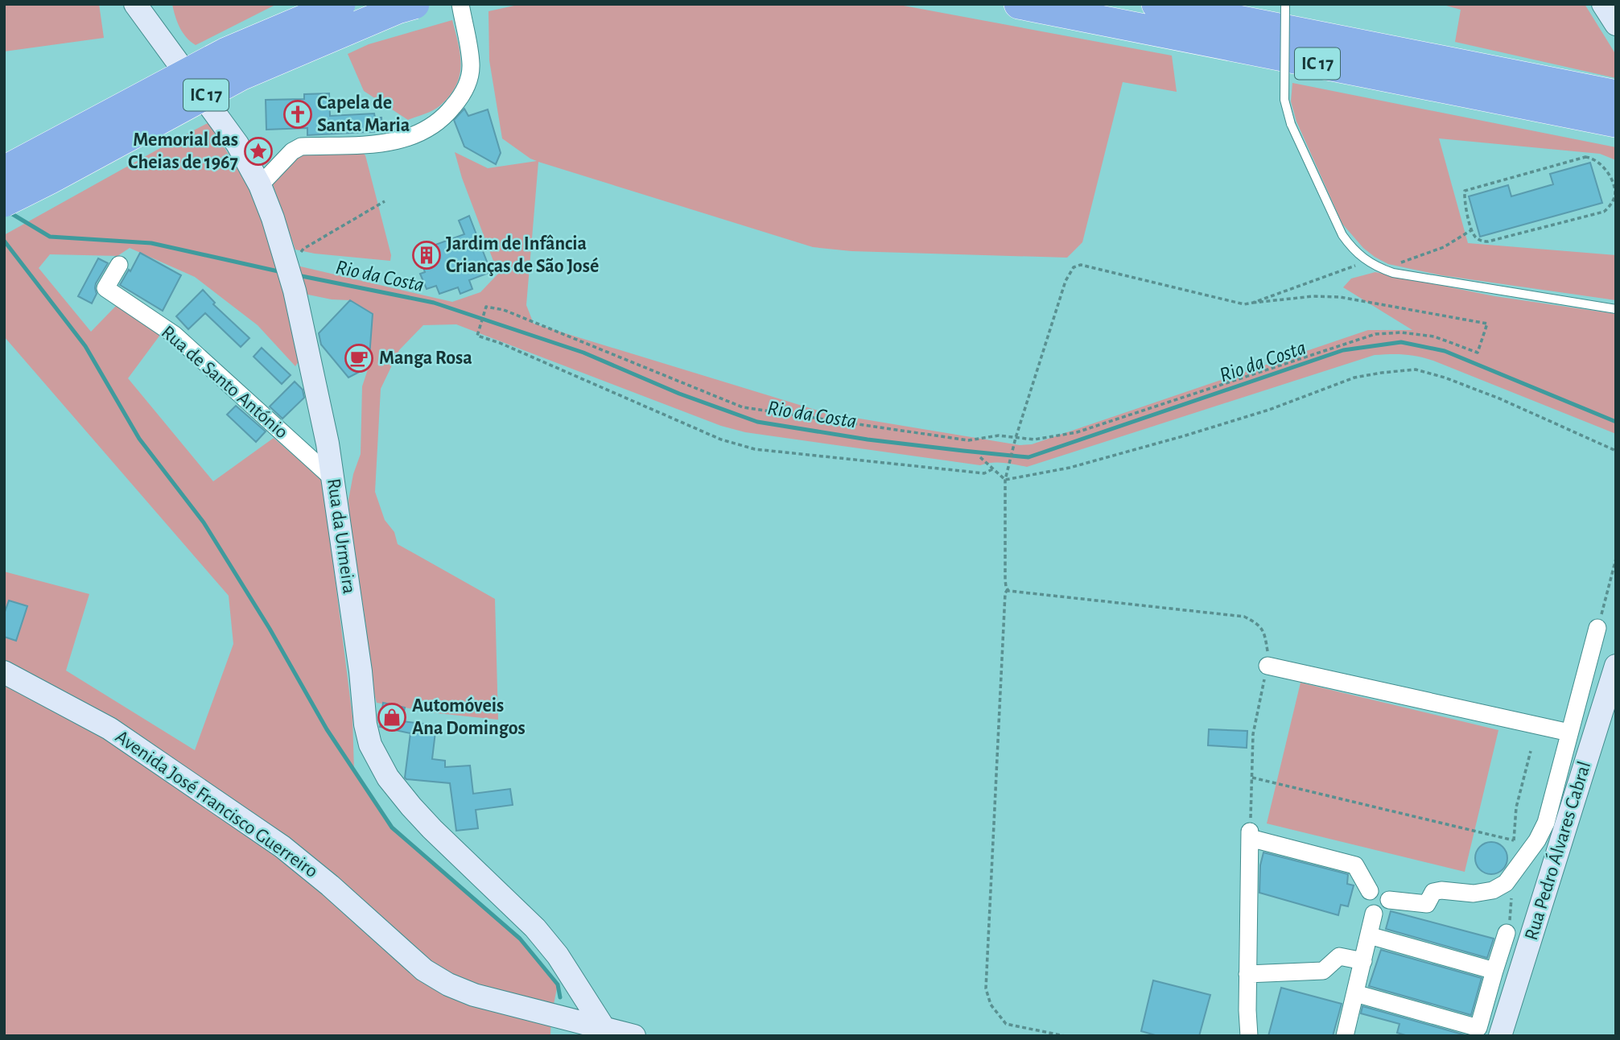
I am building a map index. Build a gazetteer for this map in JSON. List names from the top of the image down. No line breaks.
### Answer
{"streets":{"highway":["IC 17"],"street":["Rua de Santo António","Rua da Urmeira","Avenida José Francisco Guerreiro","Rua Pedro Álvares Cabral"]},"crossings":[["Rua de Santo António","Rua da Urmeira"],["Rua da Urmeira","Avenida José Francisco Guerreiro"]],"water":["Rio da Costa"],"places":{"church":["Capela de Santa Maria"],"place":["Memorial das Cheias de 1967"],"building":["Jardim de Infância Crianças de São José"],"cafe":["Manga Rosa"],"shop":["Automóveis Ana Domingos"]}}
